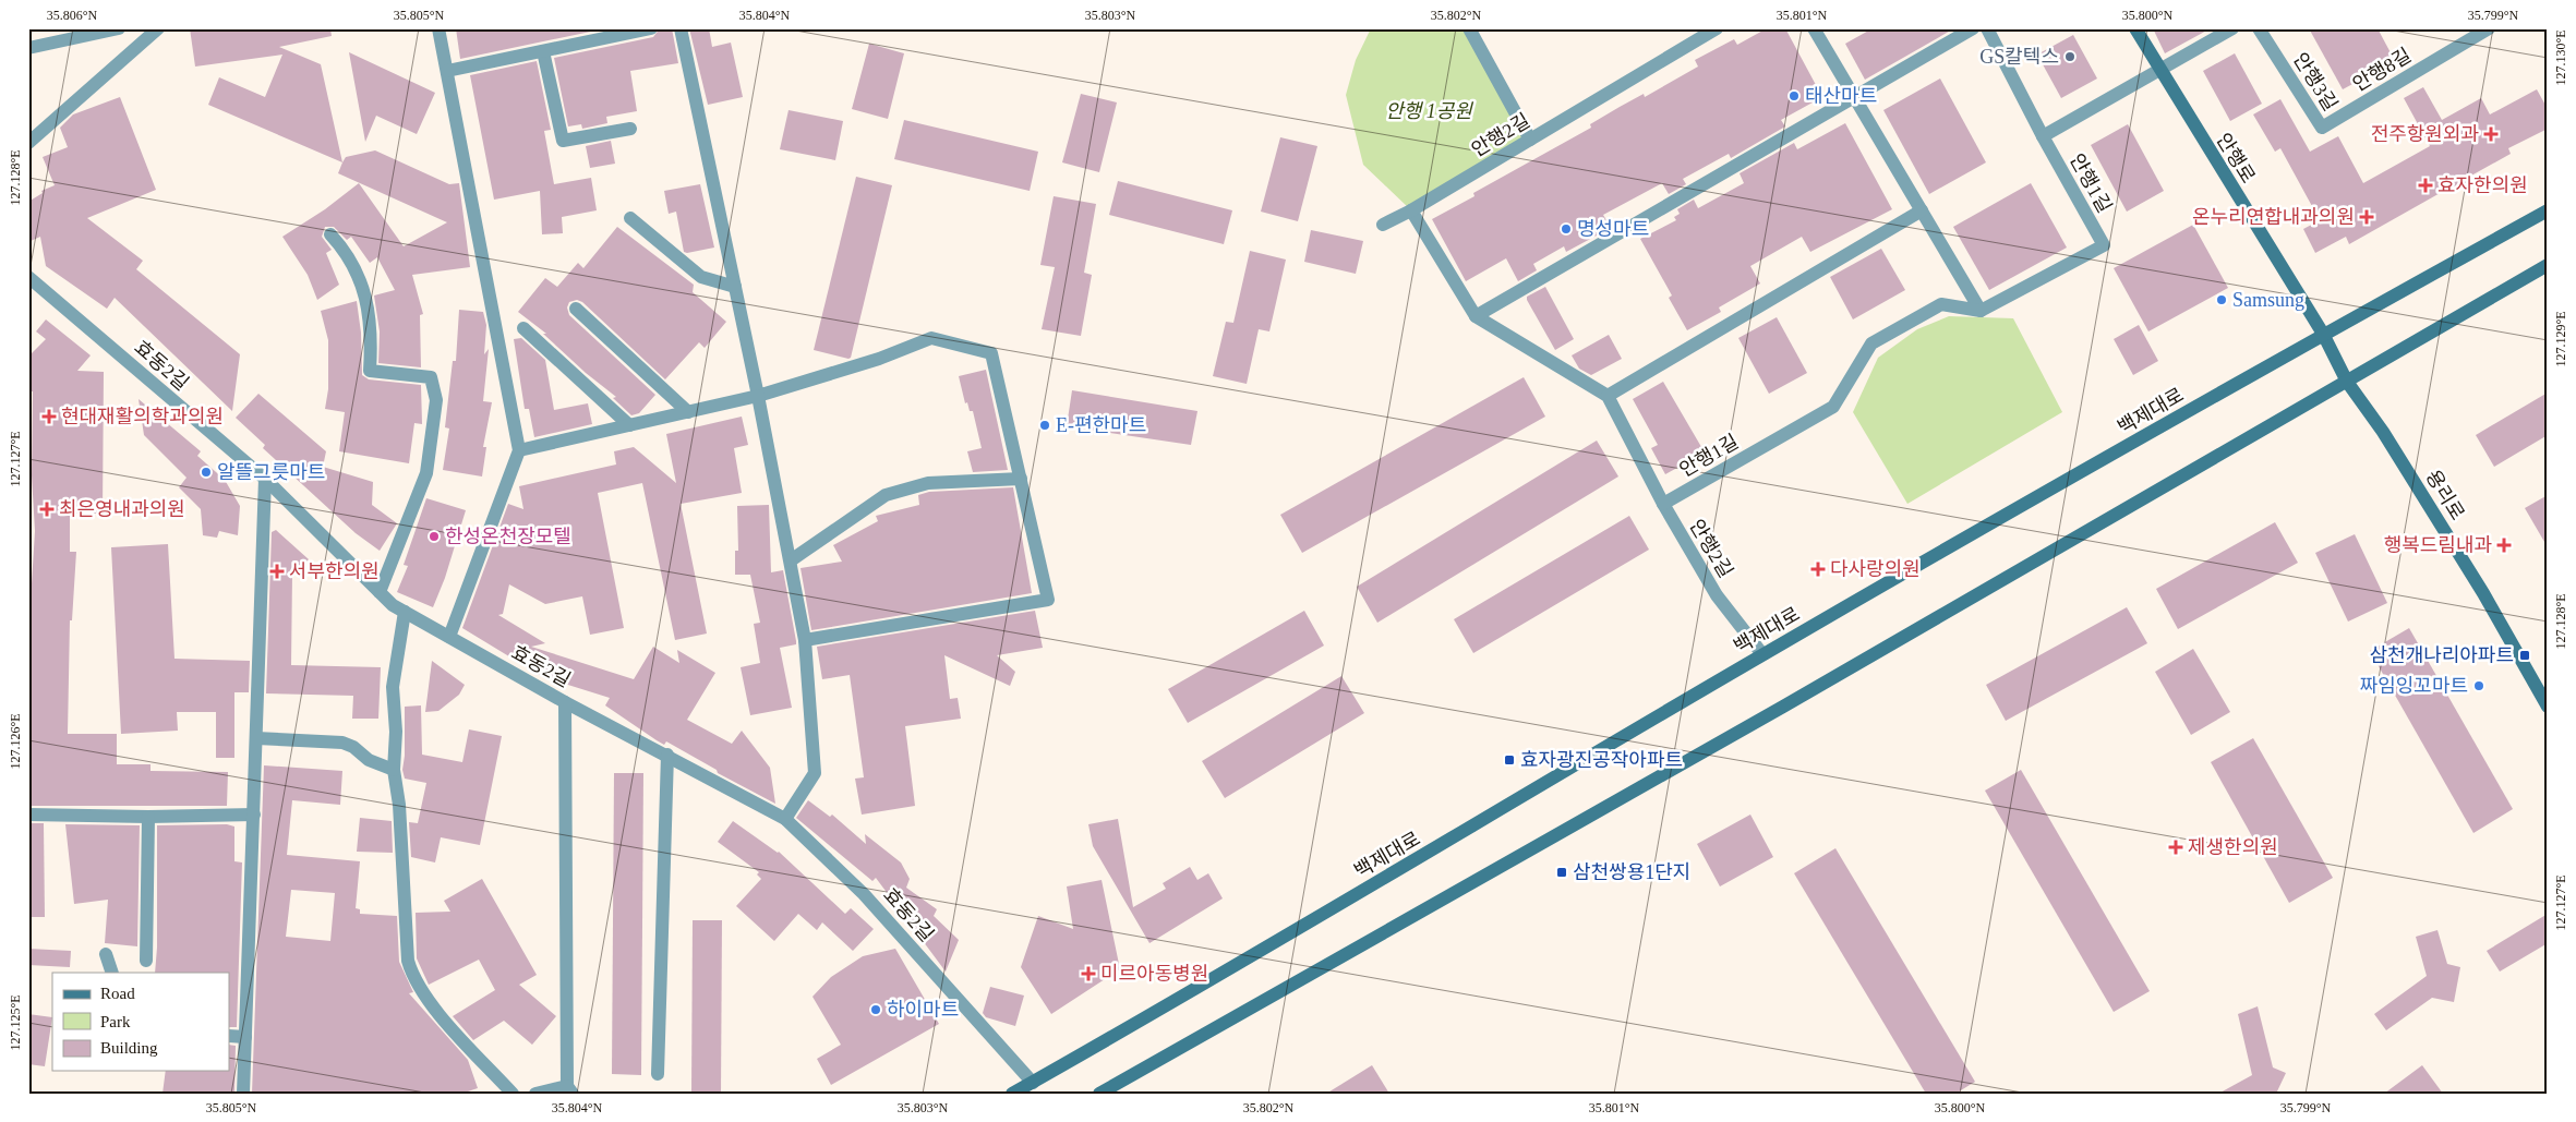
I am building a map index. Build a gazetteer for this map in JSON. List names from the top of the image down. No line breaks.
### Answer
{"streets":{"street":["안행8길","안행3길","안행2길","안행로","안행1길","효동2길","백제대로","용리로"]},"crossings":[["안행8길","안행3길"],["안행2길","안행1길"],["안행2길","백제대로"],["안행로","백제대로"],["안행로","용리로"],["효동2길","백제대로"],["백제대로","용리로"]],"parks":["안행 1공원"],"places":{"other":["GS칼텍스","태산마트","명성마트","Samsung","E-편한마트","알뜰그릇마트","한성온천장모텔","짜임잉꼬마트","하이마트"],"health":["전주항원외과","효자한의원","온누리연합내과의원","현대재활의학과의원","최은영내과의원","행복드림내과","다사랑의원","서부한의원","제생한의원","미르아동병원"],"transit":["삼천개나리아파트","효자광진공작아파트","삼천쌍용1단지"]},"legend":["Road","Park","Building"],"coordinates":["35.806°N","35.805°N","35.804°N","35.803°N","35.802°N","35.801°N","35.800°N","35.799°N","127.130°E","127.128°E","127.129°E","127.127°E","127.126°E","127.125°E"]}
